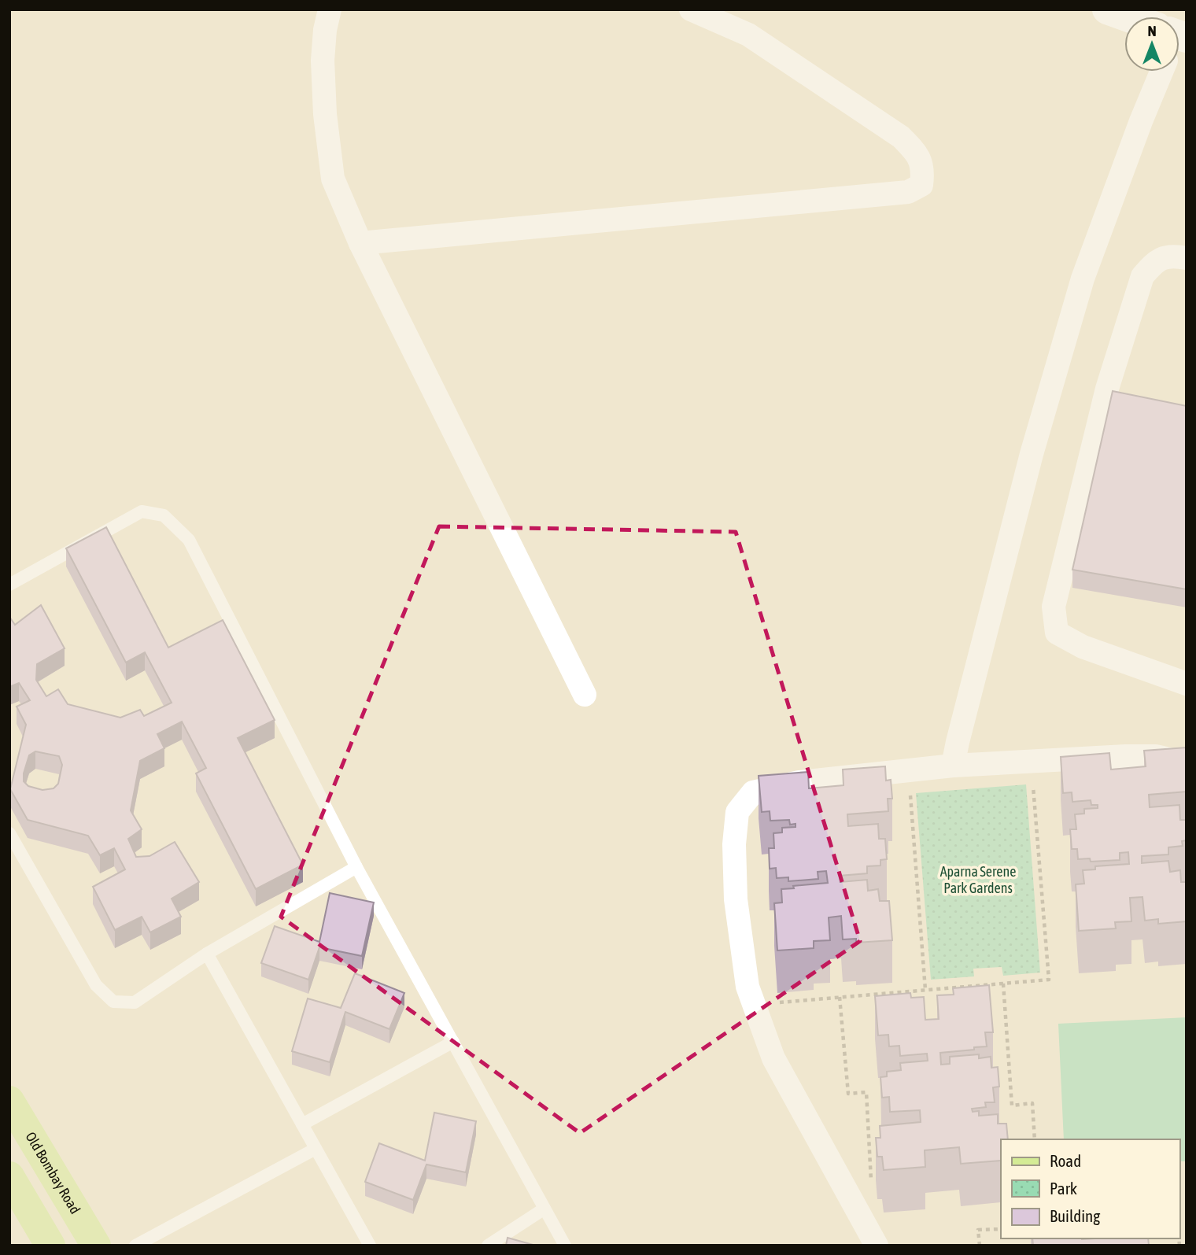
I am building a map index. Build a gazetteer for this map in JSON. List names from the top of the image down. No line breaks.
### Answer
{"streets":{"main road":["Old Bombay Road"]},"parks":["Aparna Serene Park Gardens"],"legend":["Road","Park","Building"],"north":"top"}
